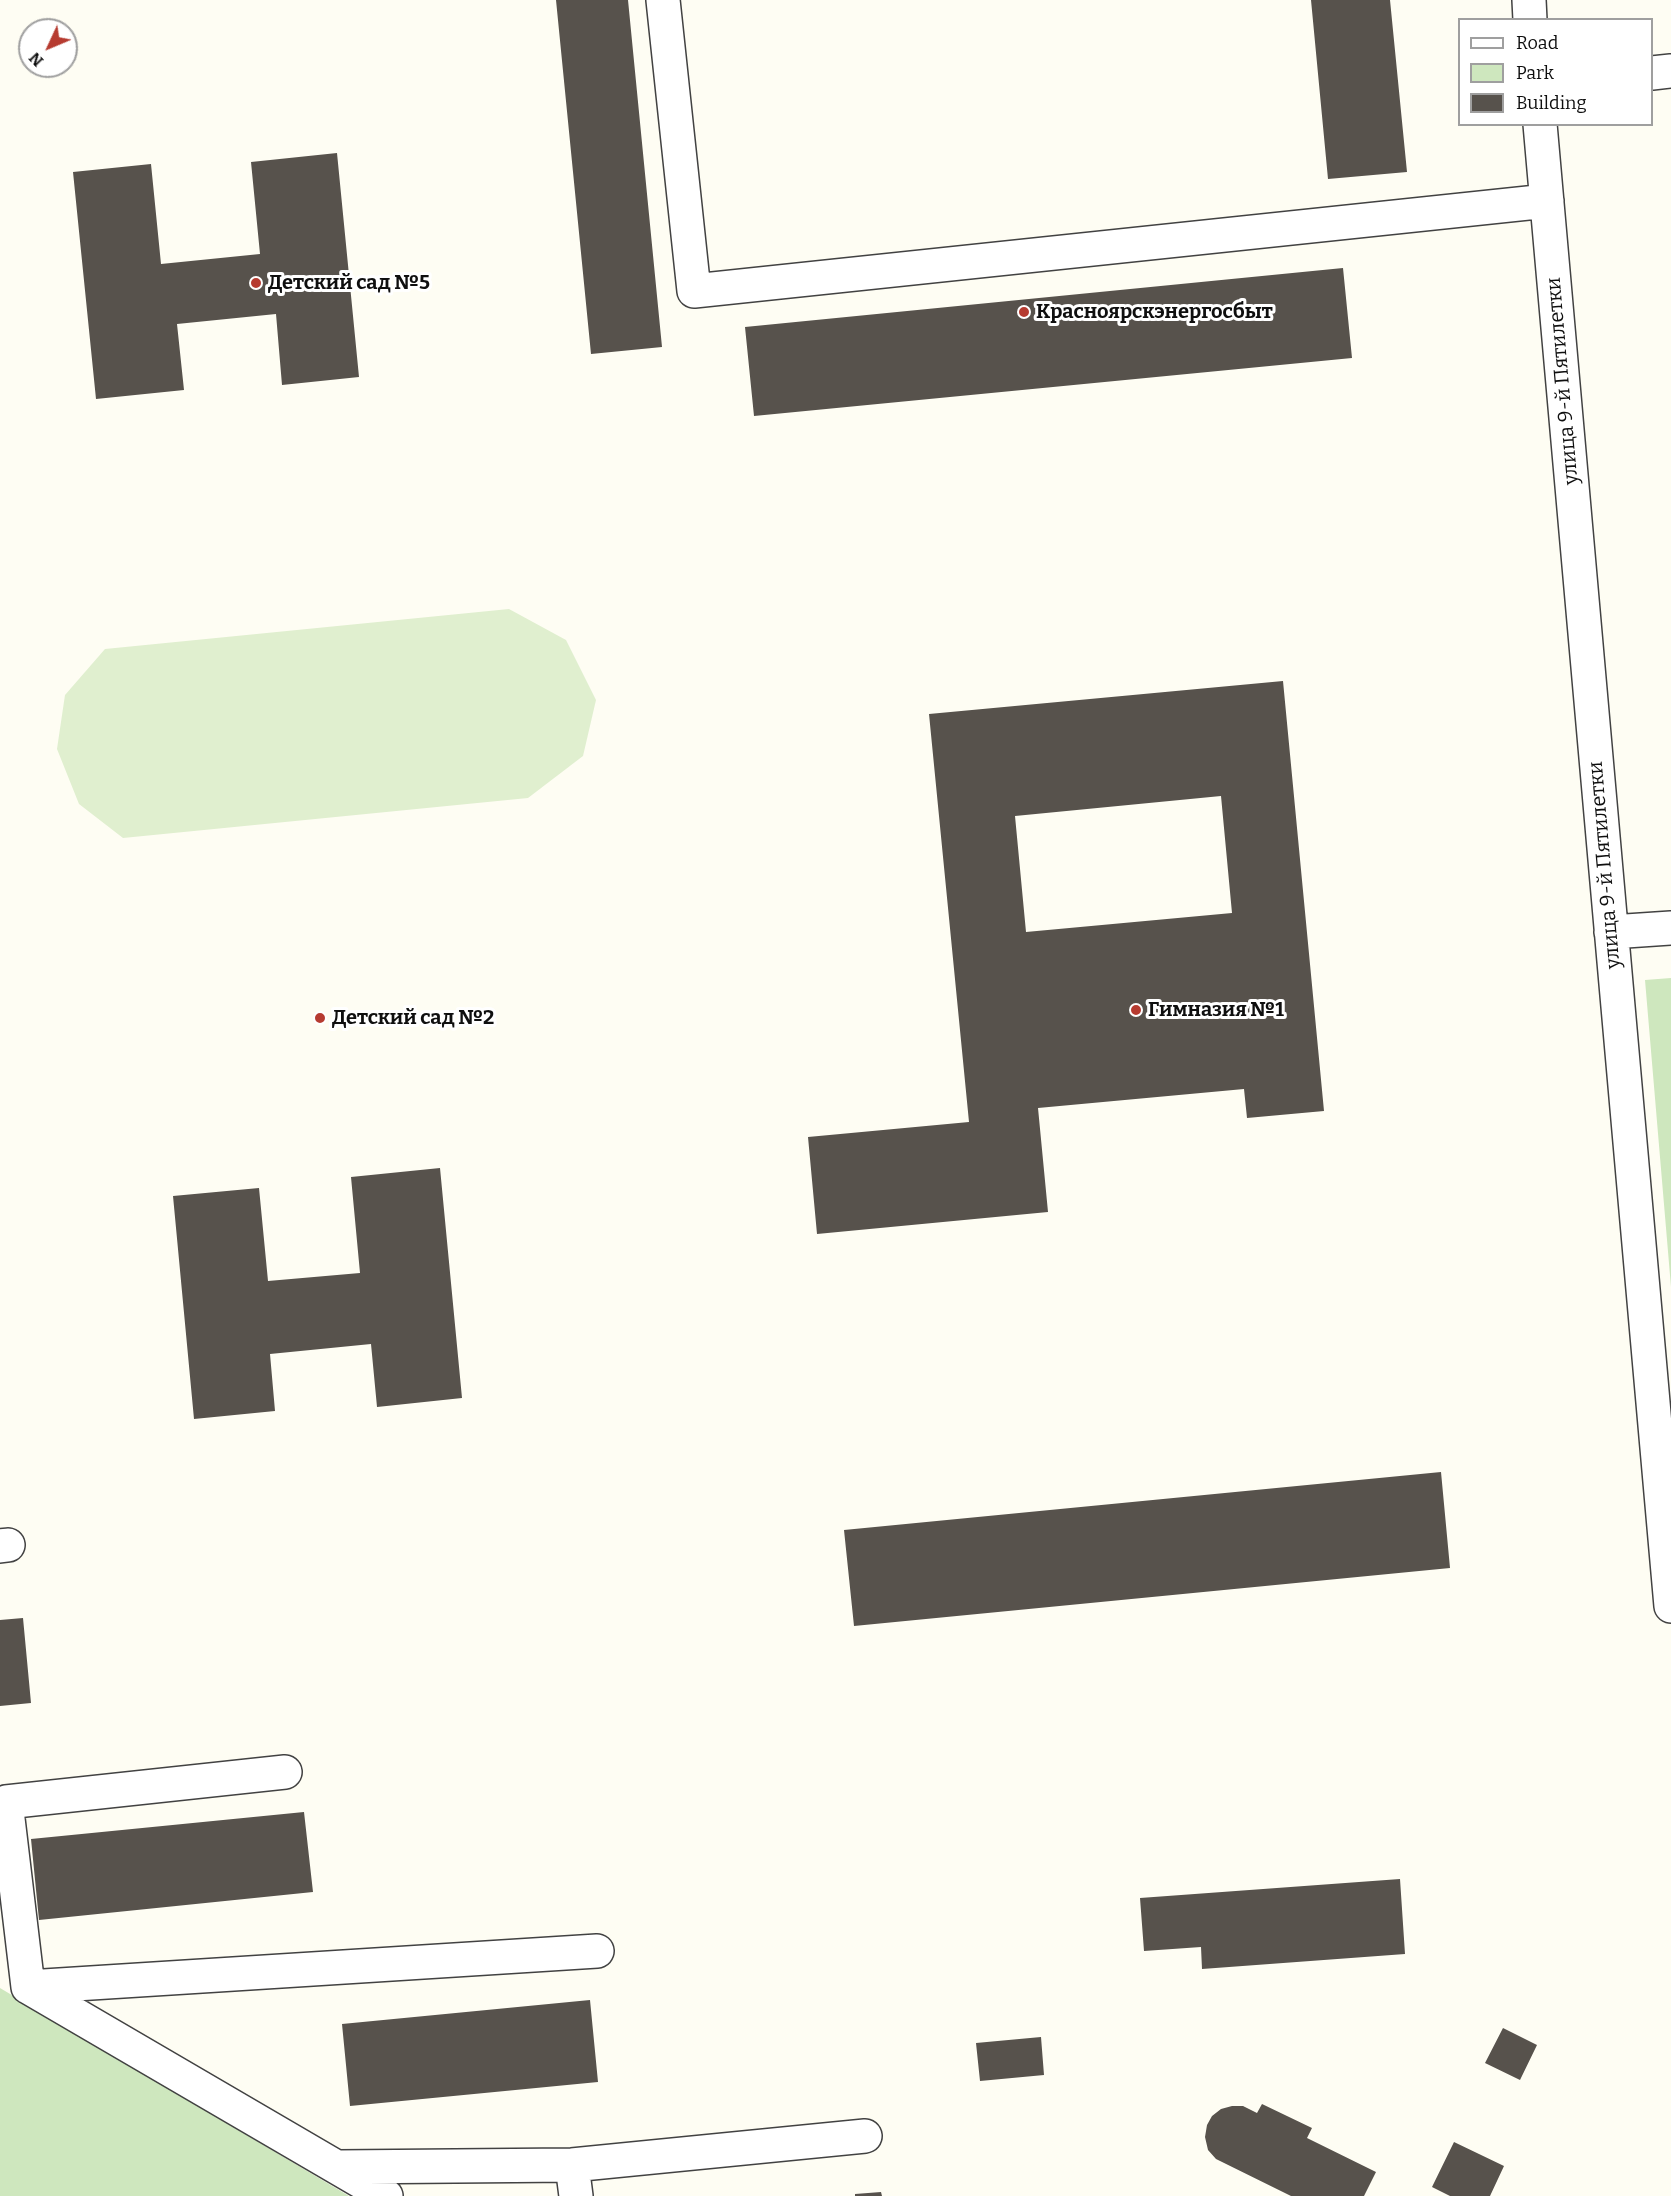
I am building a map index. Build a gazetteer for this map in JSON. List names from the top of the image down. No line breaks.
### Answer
{"streets":{"street":["улица 9-й Пятилетки"]},"places":["Детский сад №5","Красноярскэнергосбыт","Гимназия №1","Детский сад №2"],"legend":["Road","Park","Building"],"north":"bottom left"}
